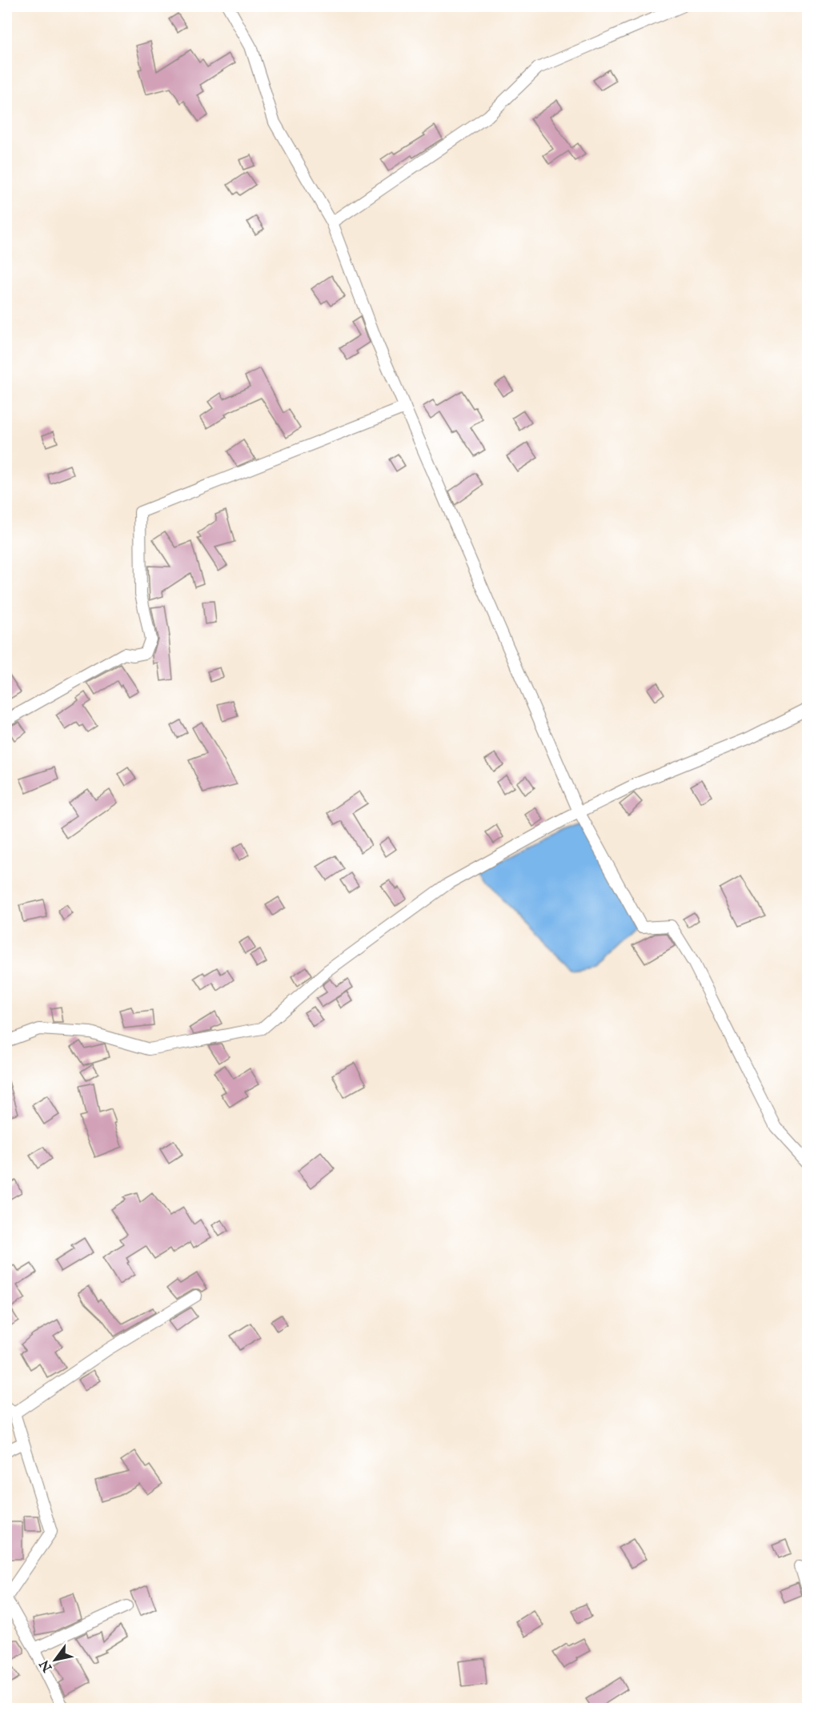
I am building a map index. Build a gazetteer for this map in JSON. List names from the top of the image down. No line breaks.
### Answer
{"north":"bottom left"}
